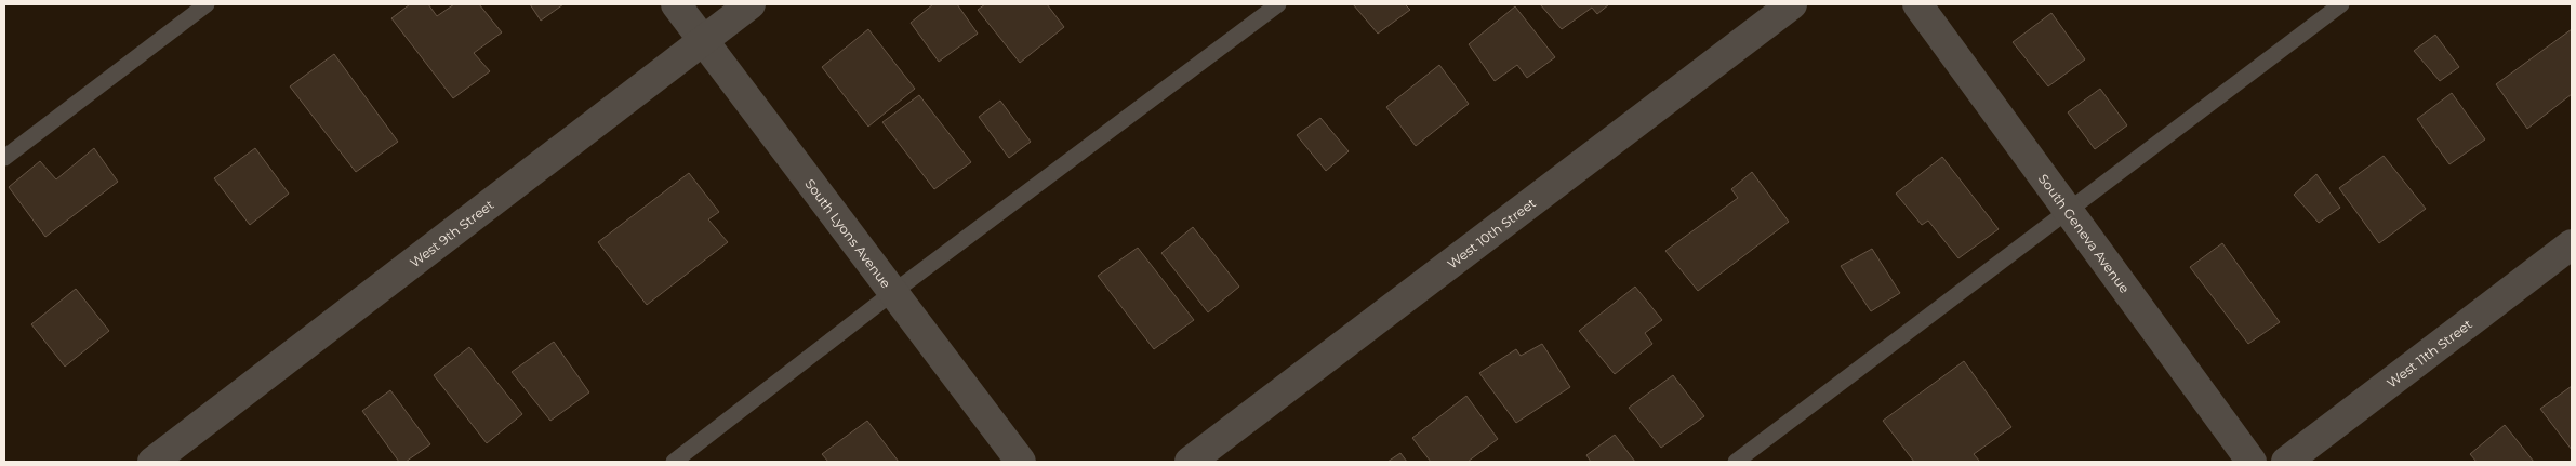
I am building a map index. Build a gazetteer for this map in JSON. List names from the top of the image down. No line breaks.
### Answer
{"streets":{"street":["West 9th Street","West 10th Street","South Geneva Avenue","South Lyons Avenue","West 11th Street"]},"crossings":[["West 9th Street","South Lyons Avenue"]]}
